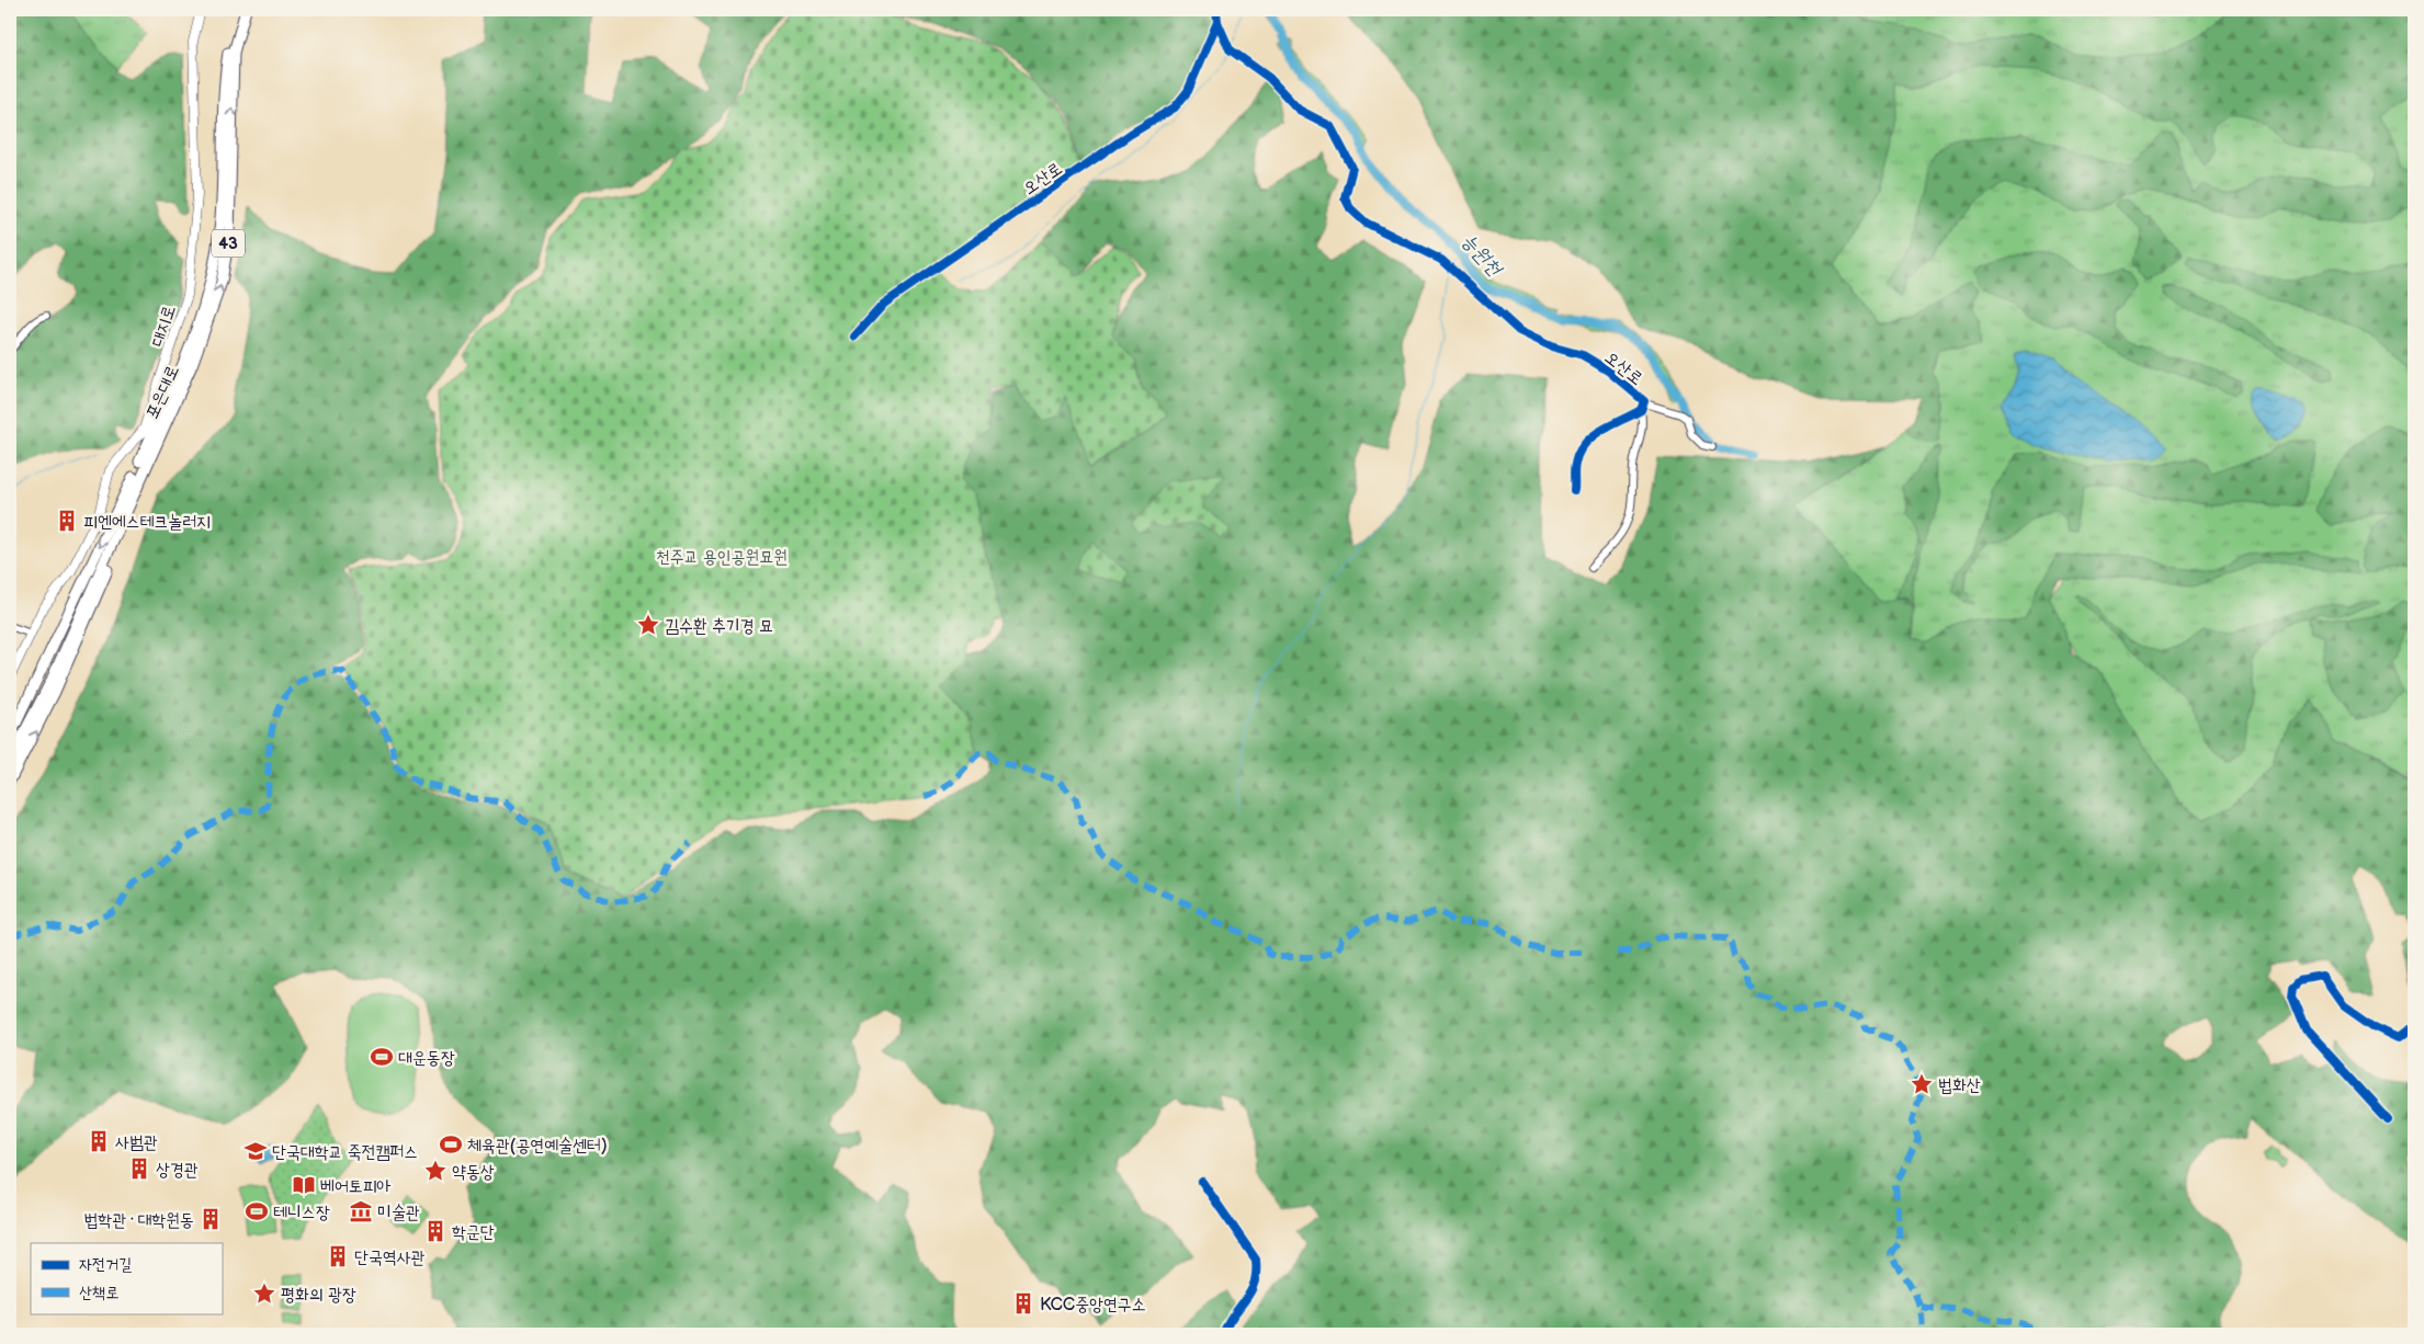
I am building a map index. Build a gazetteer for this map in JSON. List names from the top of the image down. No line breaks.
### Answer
{"streets":{"highway":["43","포은대로"],"main road":["대지로"],"street":["오산로"]},"water":["능원천"],"parks":["천주교 용인공원묘원"],"places":{"building":["피엔에스테크놀러지","사범관","상경관","법학관 · 대학원동","학군단","단국역사관","KCC중앙연구소"],"place":["김수환 추기경 묘","법화산","약동상","평화의 광장"],"sports":["대운동장","체육관(공연예술센터)","테니스장"],"school or university":["단국대학교 죽전캠퍼스"],"library":["베어토피아"],"museum":["미술관"]},"legend":["자전거길","산책로"]}
